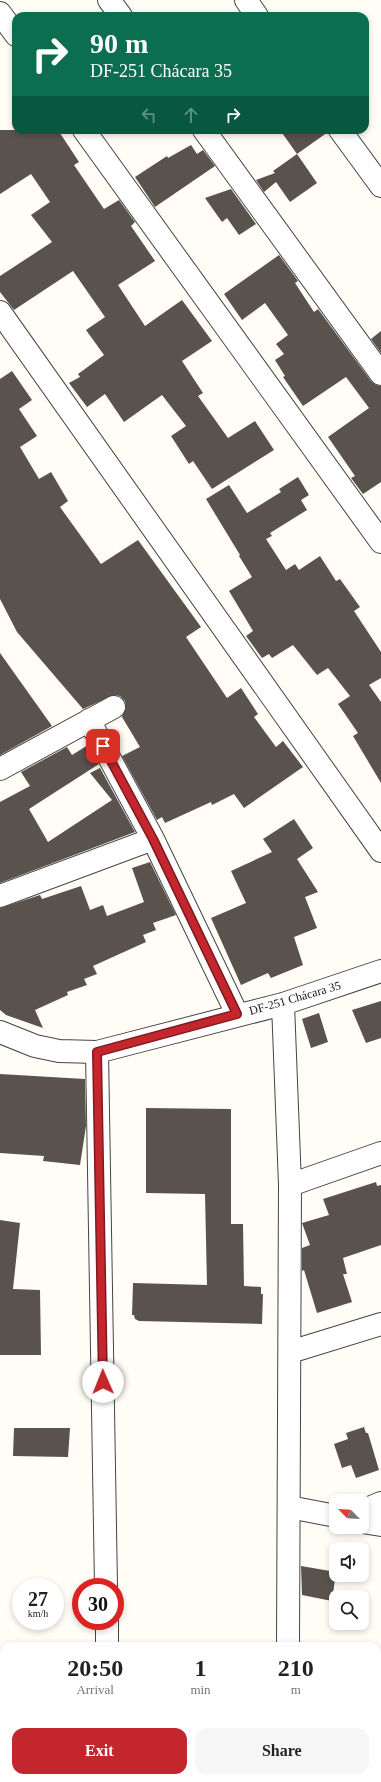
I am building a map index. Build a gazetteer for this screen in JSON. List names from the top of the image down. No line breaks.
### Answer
{"streets":{"street":["DF-251 Chácara 35"]},"north":"top left","page":{"turn":["90 m","DF-251 Chácara 35"],"speed":"27 km/h","limit":"30","eta":["20:50","Arrival","1","min","210","m"],"buttons":["Exit","Share"]}}
